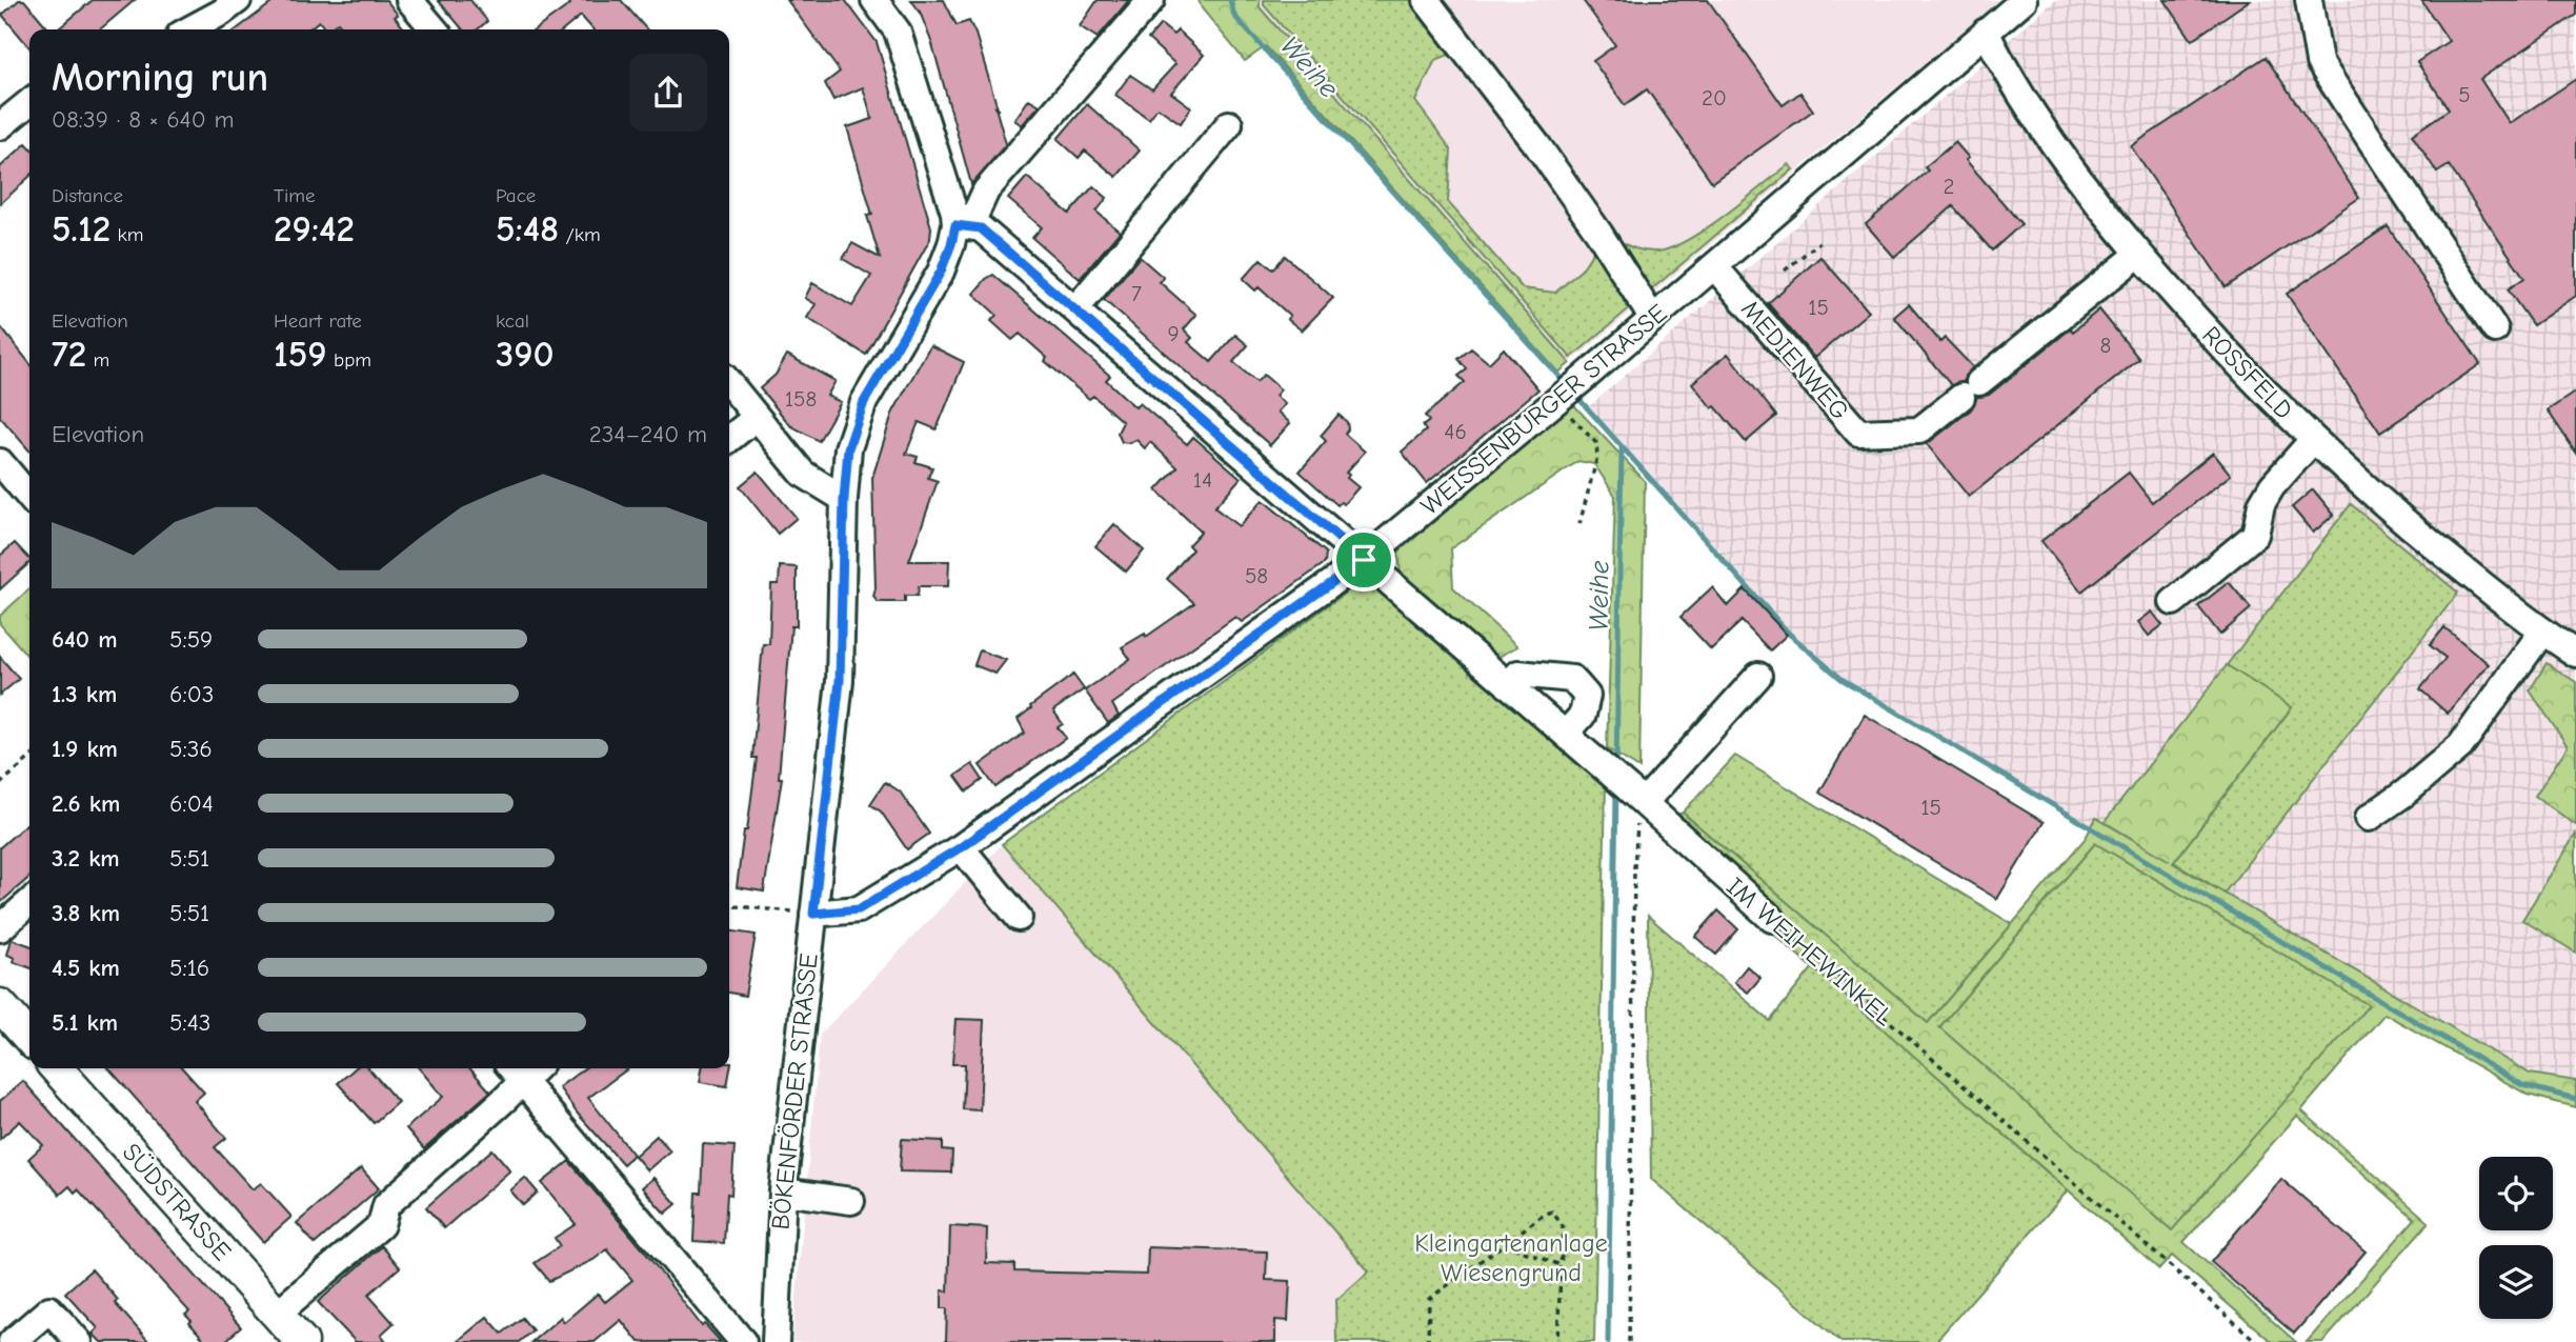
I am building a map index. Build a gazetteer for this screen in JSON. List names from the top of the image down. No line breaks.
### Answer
{"streets":{"main road":["SÜDSTRASSE"],"street":["MEDIENWEG","ROSSFELD","WEISSENBURGER STRASSE","IM WEIHEWINKEL","BÖKENFÖRDER STRASSE"]},"crossings":[["MEDIENWEG","ROSSFELD"],["MEDIENWEG","WEISSENBURGER STRASSE"],["ROSSFELD","WEISSENBURGER STRASSE"],["WEISSENBURGER STRASSE","IM WEIHEWINKEL"],["WEISSENBURGER STRASSE","BÖKENFÖRDER STRASSE"],["IM WEIHEWINKEL","BÖKENFÖRDER STRASSE"]],"water":["Weihe"],"parks":["Kleingartenanlage Wiesengrund"],"house_numbers":["5","20","2","7","15","9","8","158","46","14","58","15"],"page":{"heading":["Morning run","08:39 · 8 × 640 m"],"stats":[["Distance","5.12 km"],["Time","29:42"],["Pace","5:48 /km"],["Elevation","72 m"],["Heart rate","159 bpm"],["kcal","390"]],"chart":["Elevation","234–240 m"],"list":[{"name":"640 m","note":"5:59"},{"name":"1.3 km","note":"6:03"},{"name":"1.9 km","note":"5:36"},{"name":"2.6 km","note":"6:04"},{"name":"3.2 km","note":"5:51"},{"name":"3.8 km","note":"5:51"},{"name":"4.5 km","note":"5:16"},{"name":"5.1 km","note":"5:43"}]}}
